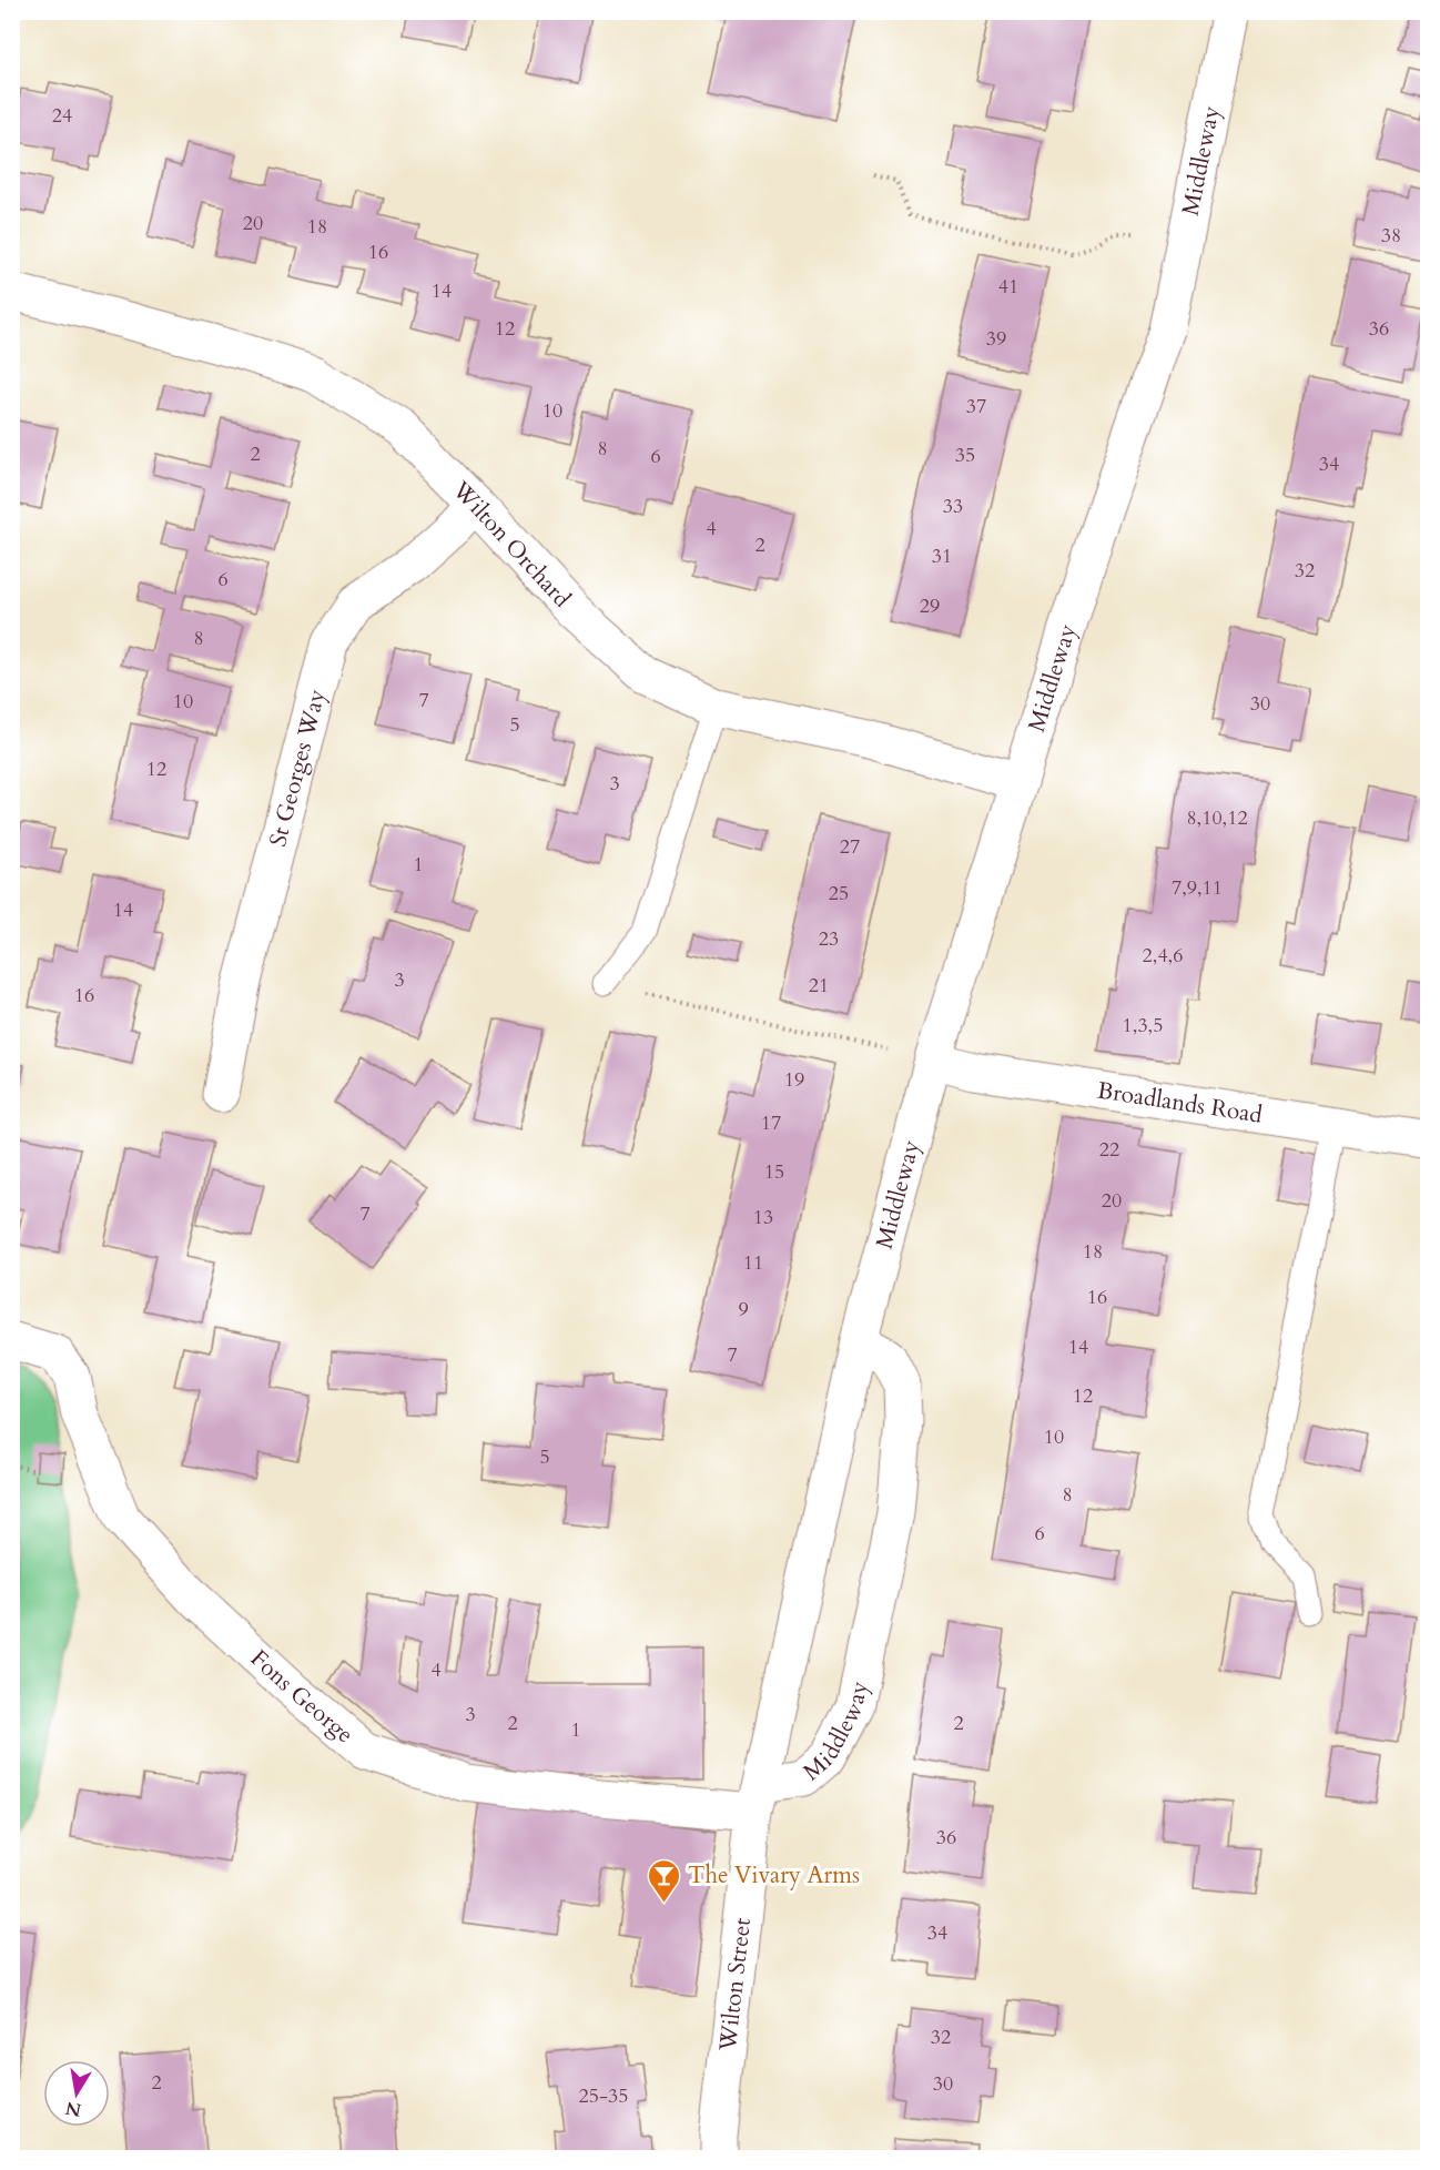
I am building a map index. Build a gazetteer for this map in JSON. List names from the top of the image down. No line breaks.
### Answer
{"streets":{"street":["Middleway","Wilton Orchard","St Georges Way","Broadlands Road","Fons George","Wilton Street"]},"crossings":[["Middleway","Wilton Orchard"],["Middleway","Broadlands Road"],["Middleway","Fons George"],["Middleway","Wilton Street"],["Wilton Orchard","St Georges Way"],["Fons George","Wilton Street"]],"places":{"bar":["The Vivary Arms"]},"house_numbers":["24","20","18","38","16","41","14","12","36","39","37","10","8","2","35","6","34","33","4","2","31","32","6","29","8","7","10","30","5","12","3","8,10,12","27","1","7,9,11","25","14","23","2,4,6","3","21","16","1,3,5","19","17","22","15","20","7","13","18","11","16","9","14","7","12","10","5","8","6","4","3","2","2","1","36","34","32","2","30","25-35"],"north":"bottom"}
